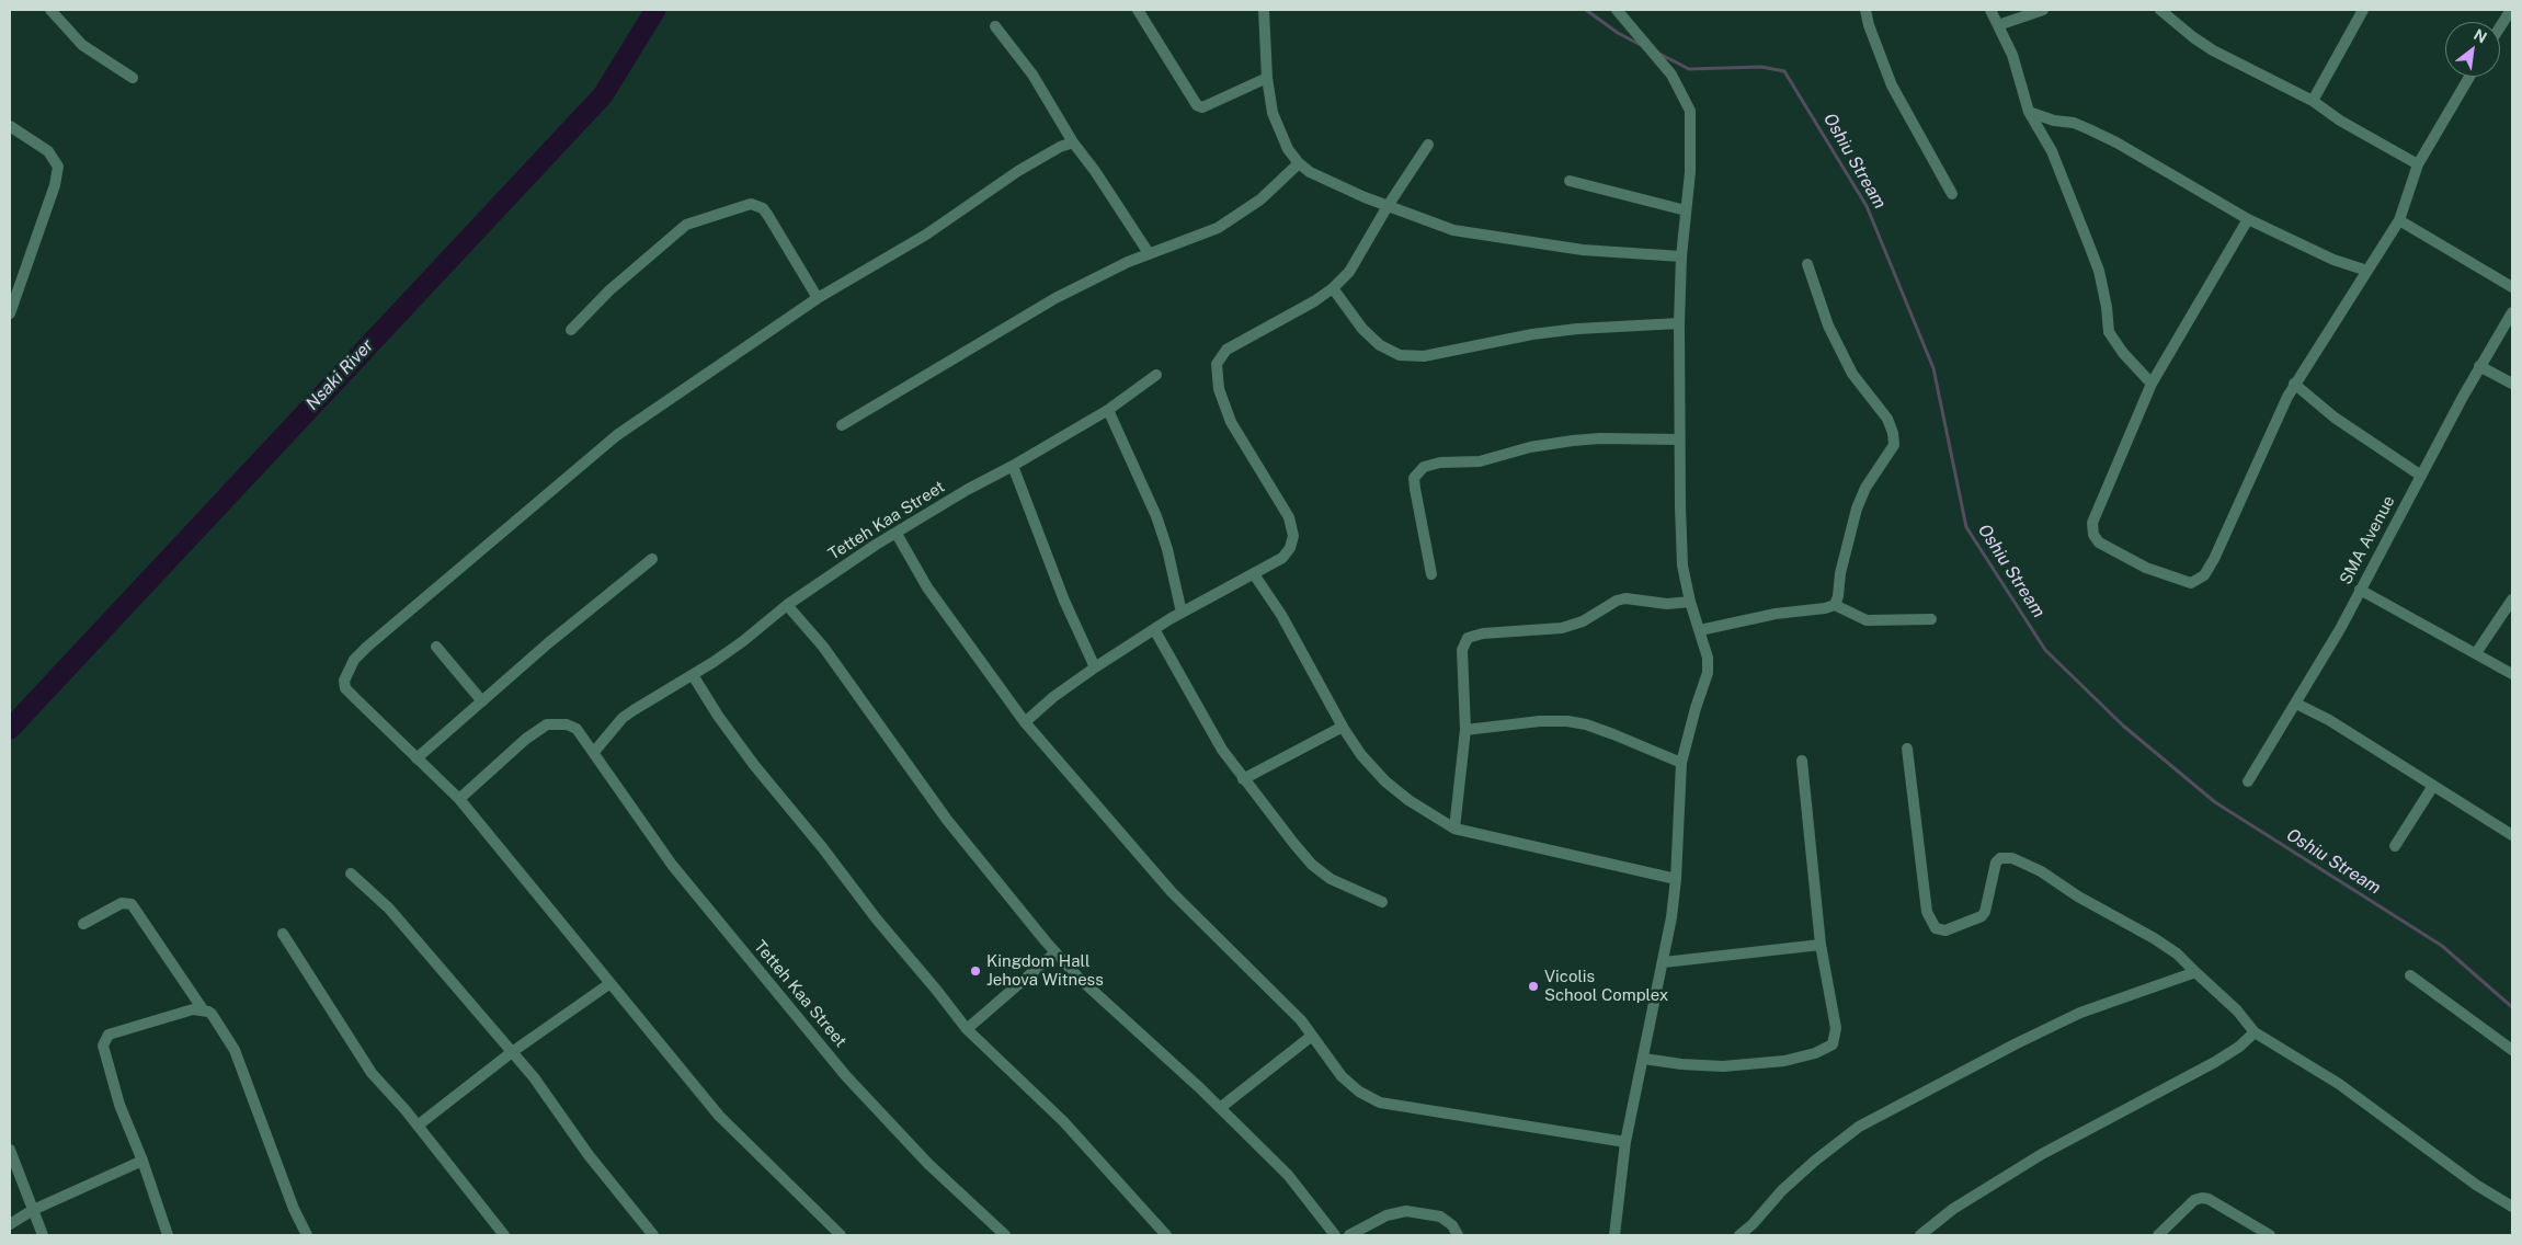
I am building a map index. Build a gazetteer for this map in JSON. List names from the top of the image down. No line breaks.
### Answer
{"streets":{"street":["Tetteh Kaa Street","SMA Avenue"]},"water":["Oshiu Stream","Nsaki River"],"places":["Kingdom Hall Jehova Witness","Vicolis School Complex"],"north":"top right"}
